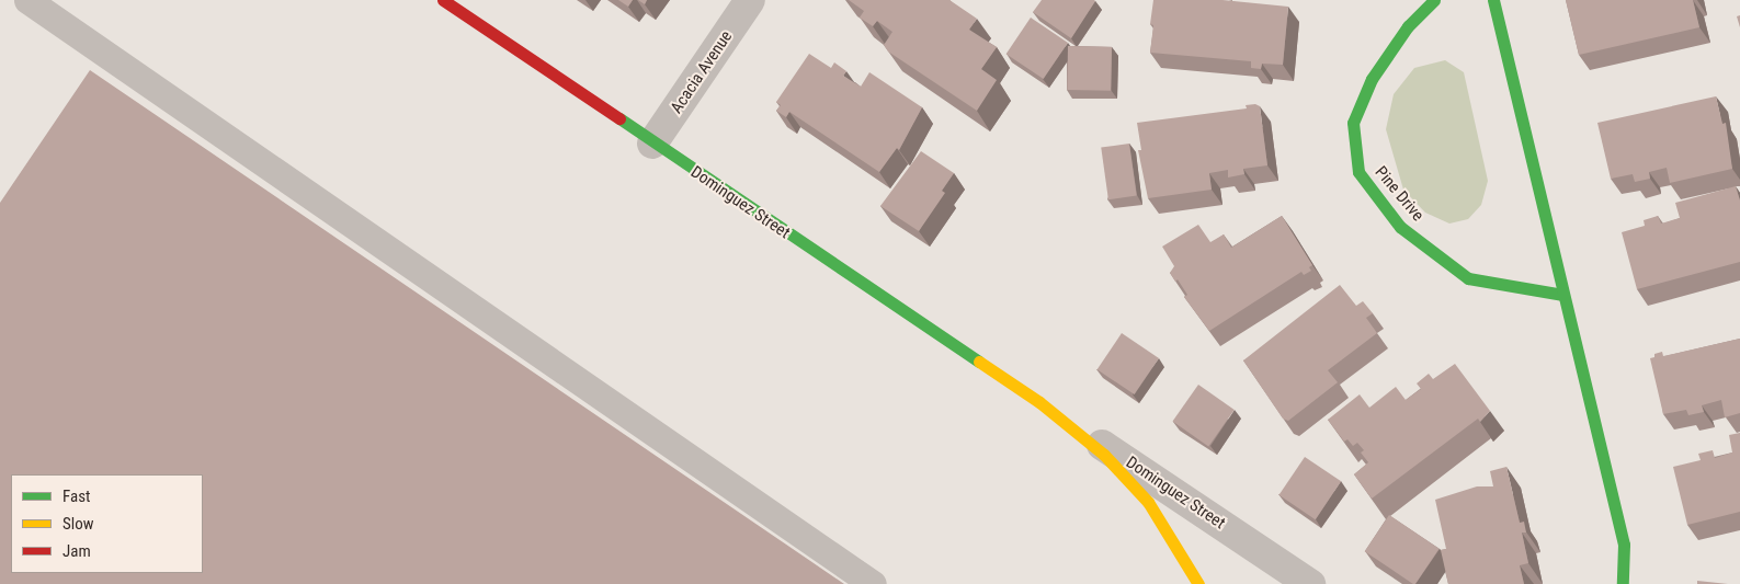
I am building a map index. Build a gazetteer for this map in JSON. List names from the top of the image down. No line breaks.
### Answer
{"streets":{"street":["Acacia Avenue","Pine Drive","Dominguez Street"]},"crossings":[["Acacia Avenue","Dominguez Street"]],"legend":["Fast","Slow","Jam"]}
